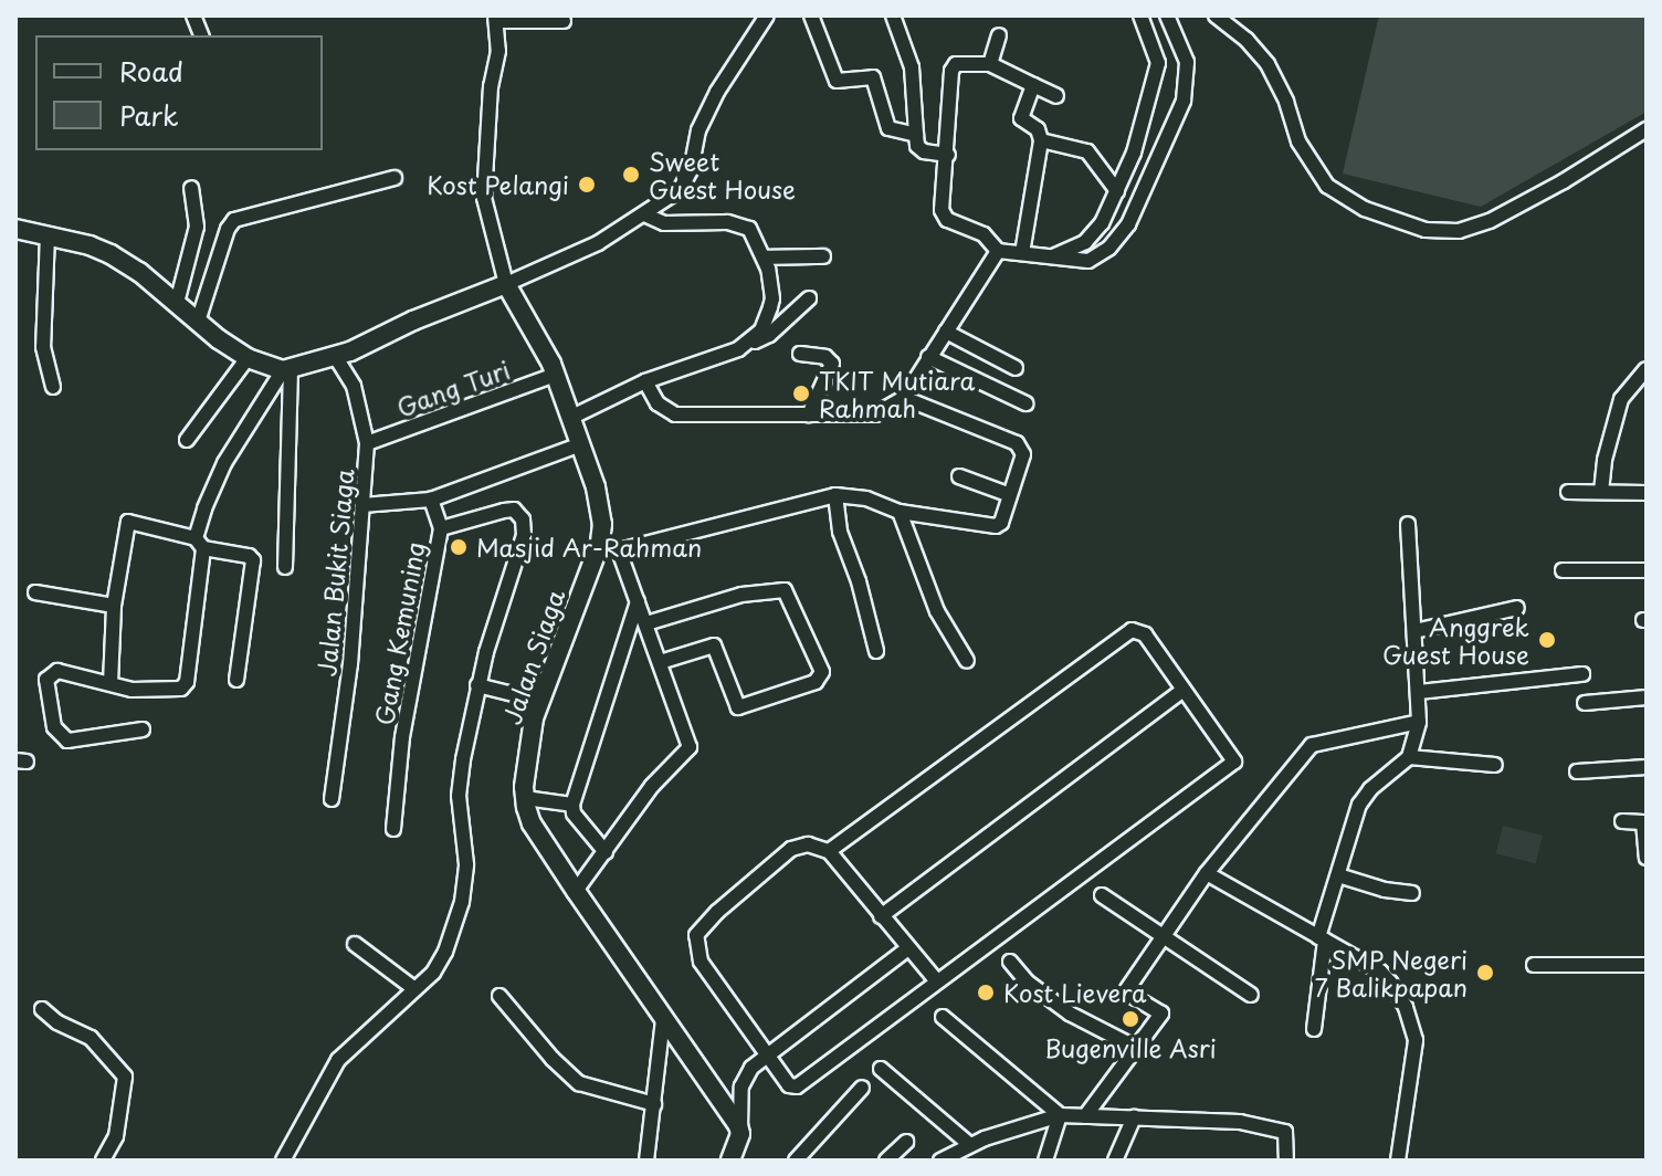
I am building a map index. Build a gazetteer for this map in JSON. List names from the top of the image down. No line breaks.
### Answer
{"streets":{"street":["Gang Turi","Jalan Bukit Siaga","Gang Kemuning","Jalan Siaga"]},"crossings":[["Gang Turi","Jalan Bukit Siaga"],["Gang Turi","Jalan Siaga"]],"places":["Sweet Guest House","Kost Pelangi","TKIT Mutiara Rahmah","Masjid Ar-Rahman","Anggrek Guest House","SMP Negeri 7 Balikpapan","Kost Lievera","Bugenville Asri"],"legend":["Road","Park"]}
